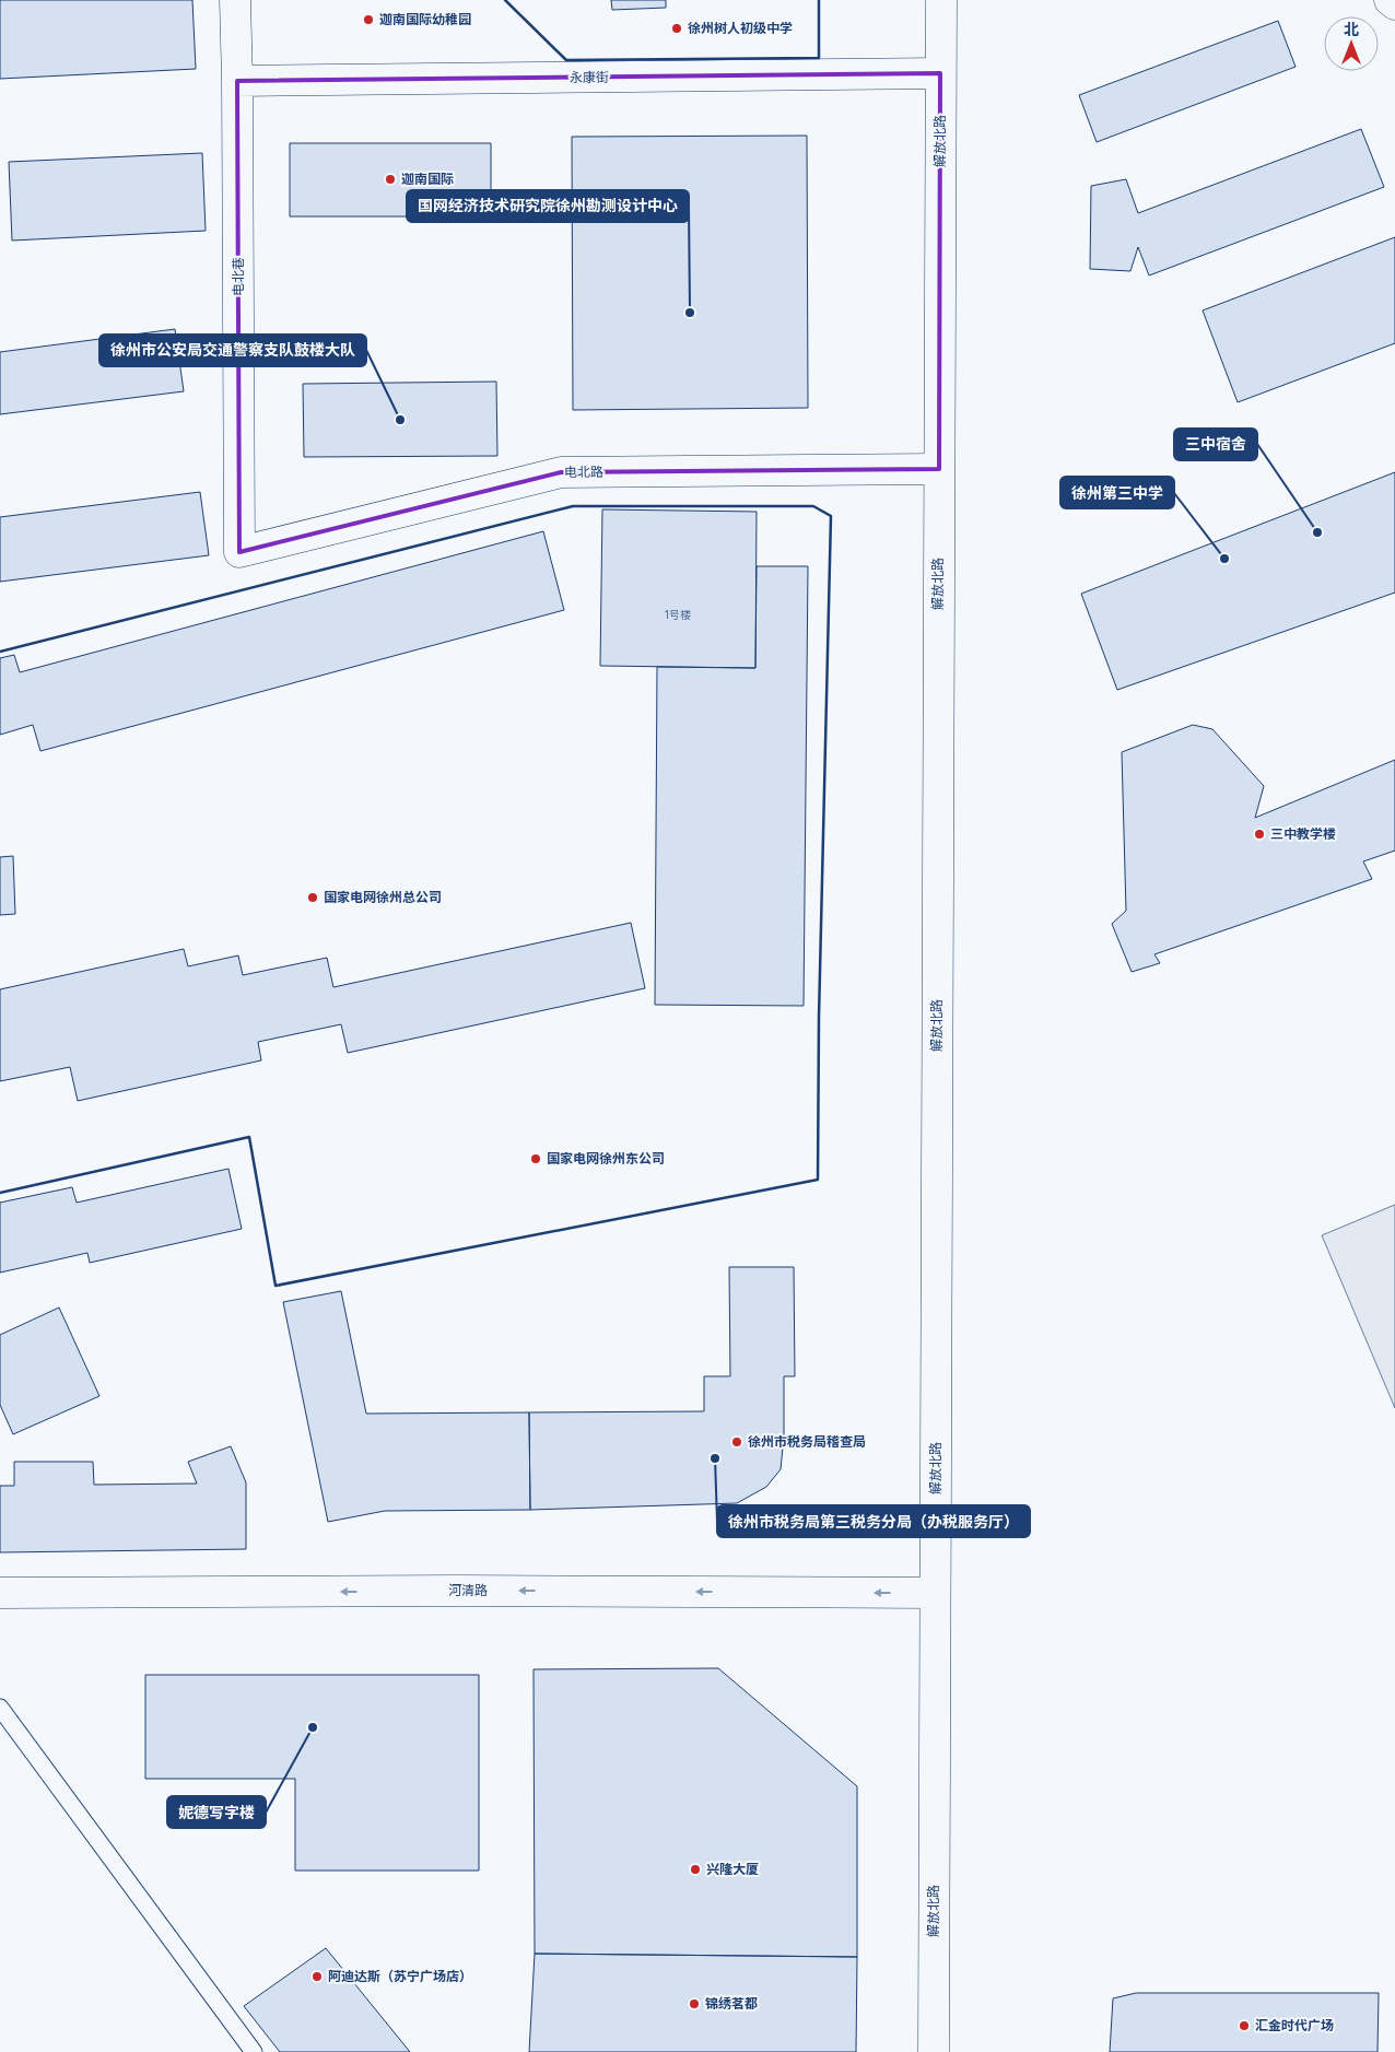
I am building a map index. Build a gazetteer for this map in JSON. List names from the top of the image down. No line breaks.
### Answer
{"streets":{"street":["永康街","解放北路","电北巷","电北路","河清路"]},"crossings":[["永康街","解放北路"],["永康街","电北巷"],["解放北路","电北路"],["解放北路","河清路"],["电北巷","电北路"]],"one_way":["河清路"],"places":["迦南国际幼稚园","徐州树人初级中学","迦南国际","国网经济技术研究院徐州勘测设计中心","徐州市公安局交通警察支队鼓楼大队","三中宿舍","徐州第三中学","三中教学楼","国家电网徐州总公司","国家电网徐州东公司","徐州市税务局稽查局","徐州市税务局第三税务分局（办税服务厅）","妮德写字楼","兴隆大厦","阿迪达斯（苏宁广场店）","锦绣茗都","汇金时代广场"],"house_numbers":["1号楼"],"north":"top"}
